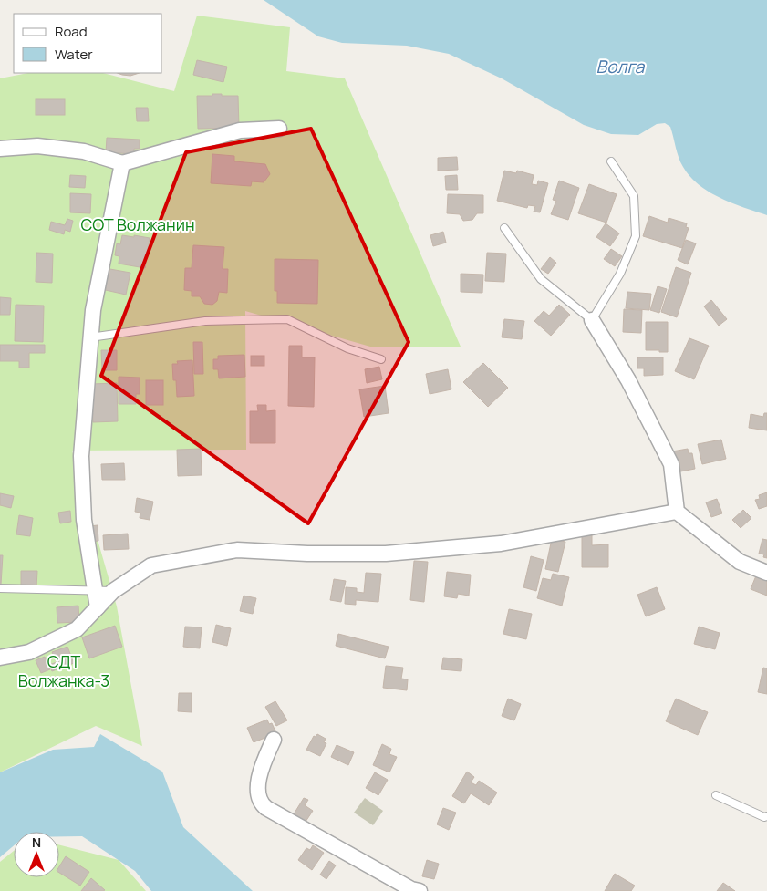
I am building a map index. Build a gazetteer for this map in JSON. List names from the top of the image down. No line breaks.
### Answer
{"water":["Волга"],"parks":["СОТ Волжанин","СДТ Волжанка-3"],"legend":["Road","Water"],"north":"top"}
